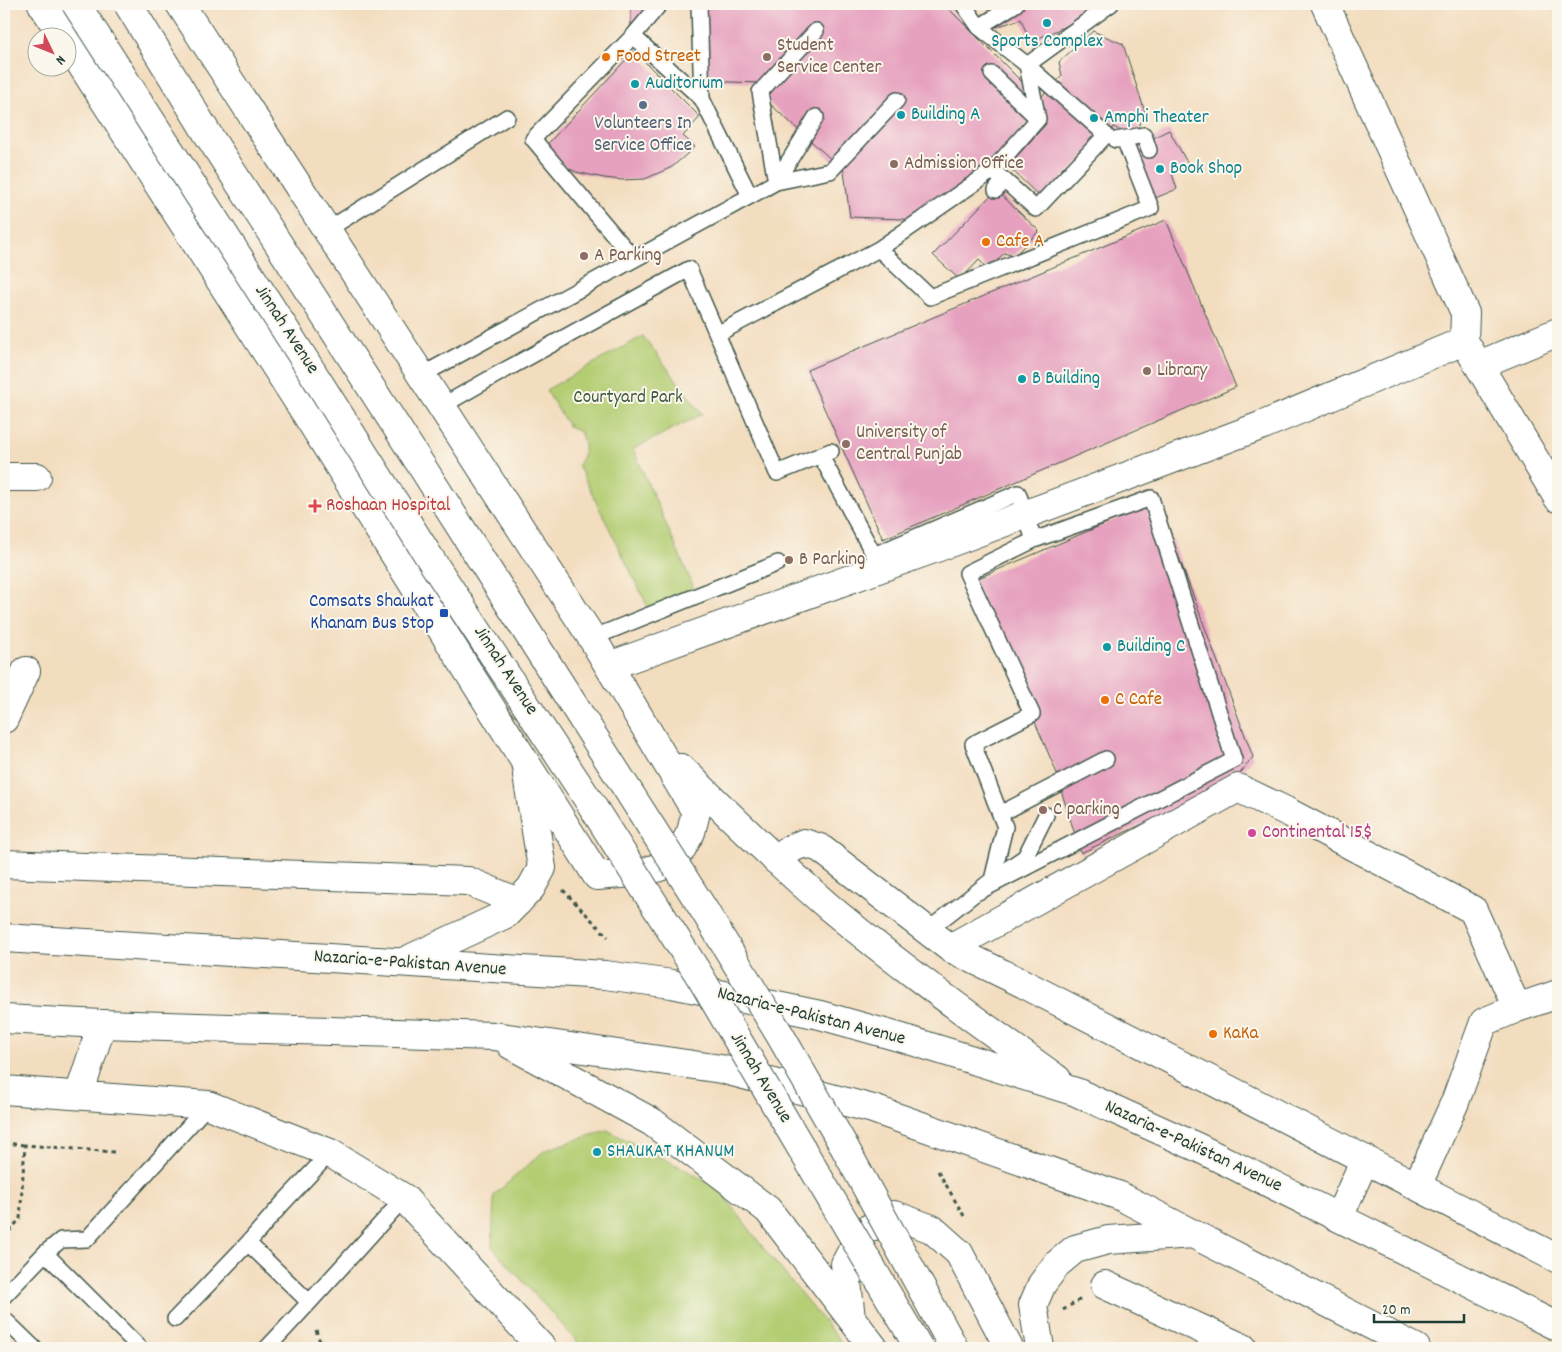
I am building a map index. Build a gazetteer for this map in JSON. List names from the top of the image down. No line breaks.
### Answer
{"streets":{"main road":["Jinnah Avenue","Nazaria-e-Pakistan Avenue"]},"parks":["Courtyard Park"],"places":{"other":["Sports Complex","Food Street","Student Service Center","Auditorium","Volunteers In Service Office","Building A","Amphi Theater","Admission Office","Book Shop","Cafe A","A Parking","Library","B Building","University of Central Punjab","B Parking","Building C","C Cafe","C parking","Continental 15$","KaKa","SHAUKAT KHANUM"],"health":["Roshaan Hospital"],"transit":["Comsats Shaukat Khanam Bus Stop"]},"scale_bar":"20 m","north":"bottom right"}
